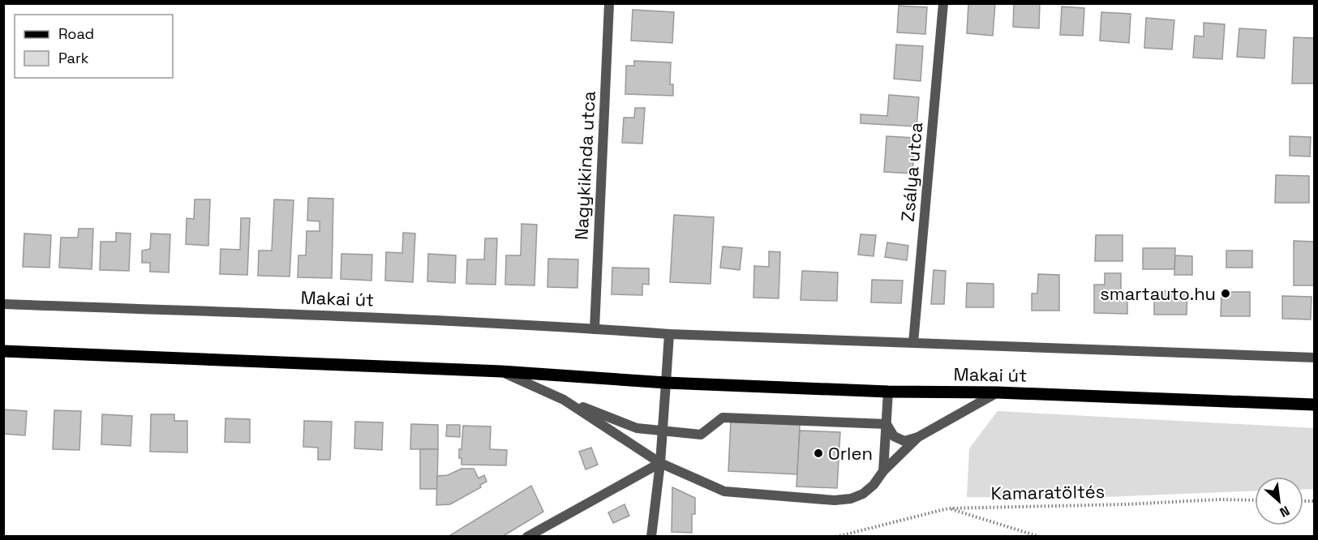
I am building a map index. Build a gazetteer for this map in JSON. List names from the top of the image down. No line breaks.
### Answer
{"streets":{"main road":["Makai út"],"street":["Nagykikinda utca","Zsálya utca"],"path":["Kamaratöltés"]},"crossings":[["Nagykikinda utca","Makai út"],["Zsálya utca","Makai út"]],"places":["smartauto.hu","Orlen"],"legend":["Road","Park"],"north":"bottom right"}
